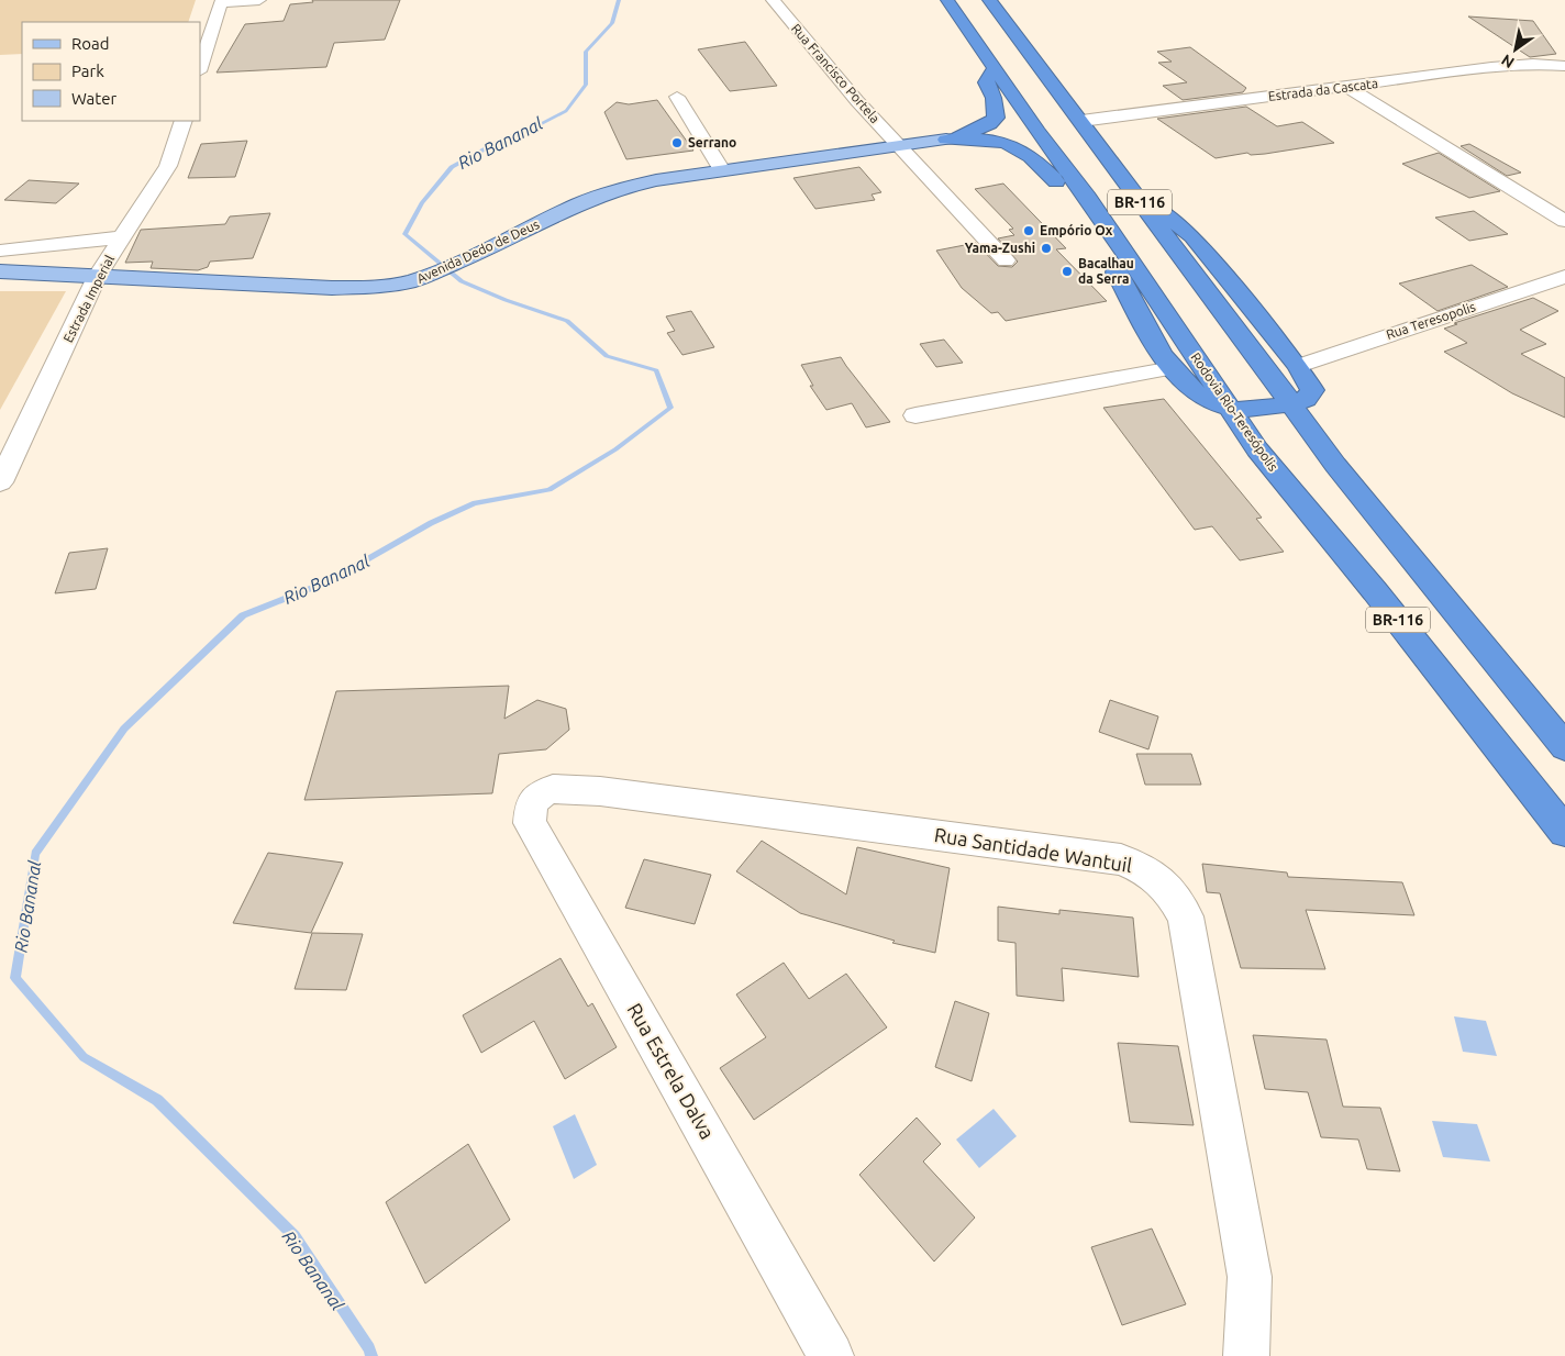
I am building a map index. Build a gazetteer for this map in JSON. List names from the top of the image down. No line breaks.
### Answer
{"streets":{"highway":["BR-116","Rodovia Rio-Teresópolis"],"main road":["Avenida Dedo de Deus"],"street":["Rua Francisco Portela","Estrada da Cascata","Estrada Imperial","Rua Teresopolis","Rua Santidade Wantuil","Rua Estrela Dalva"]},"crossings":[["Rua Francisco Portela","Avenida Dedo de Deus"],["Estrada da Cascata","BR-116"],["Avenida Dedo de Deus","Estrada Imperial"],["Rua Santidade Wantuil","Rua Estrela Dalva"]],"water":["Rio Bananal"],"places":["Serrano","Empório Ox","Yama-Zushi","Bacalhau da Serra"],"legend":["Road","Park","Water"],"north":"bottom left"}
